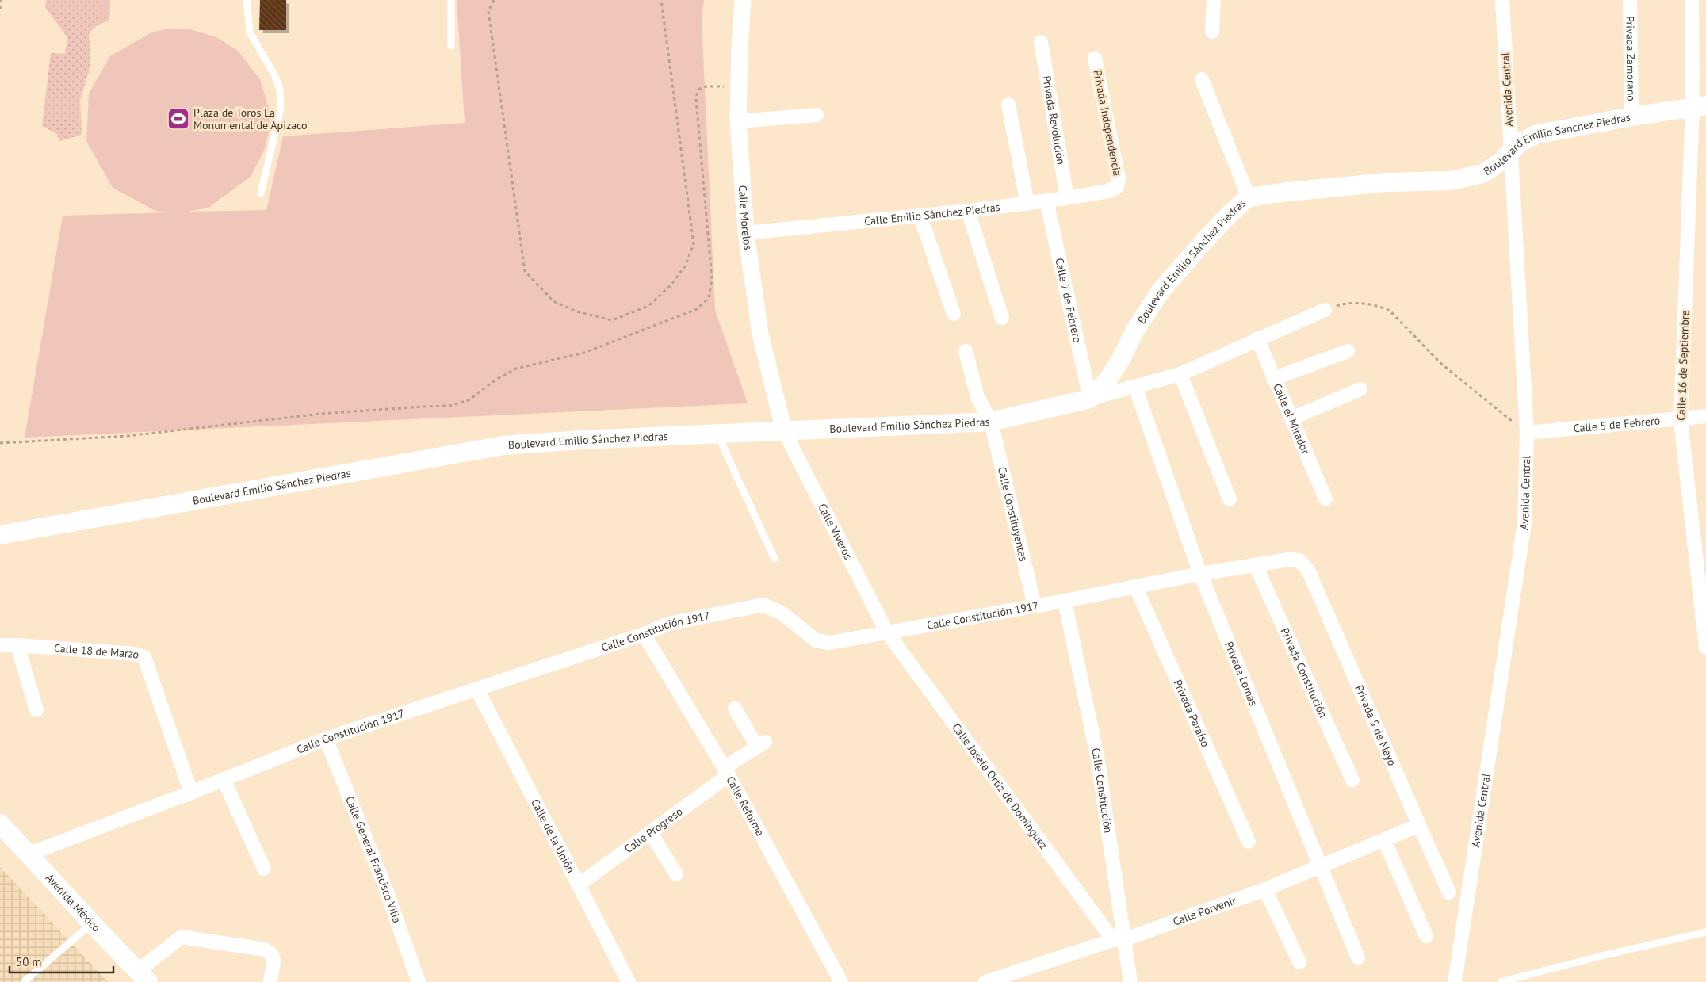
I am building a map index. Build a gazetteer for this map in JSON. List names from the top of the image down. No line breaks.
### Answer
{"streets":{"main road":["Boulevard Emilio Sánchez Piedras","Avenida México"],"street":["Privada Zamorano","Avenida Central","Privada Revolución","Privada Independencia","Calle Emilio Sánchez Piedras","Calle Morelos","Calle 7 de Febrero","Calle 16 de Septiembre","Calle el Mirador","Calle 5 de Febrero","Calle Constituyentes","Calle Viveros","Calle Constitución 1917","Calle 18 de Marzo","Privada Constitución","Privada Lomas","Privada Paraíso","Privada 5 de Mayo","Calle Josefa Ortiz de Domínguez","Calle Constitución","Calle Reforma","Calle Progreso","Calle de la Unión","Calle General Francisco Villa","Calle Porvenir"]},"crossings":[["Privada Zamorano","Boulevard Emilio Sánchez Piedras"],["Avenida Central","Boulevard Emilio Sánchez Piedras"],["Avenida Central","Calle 5 de Febrero"],["Privada Revolución","Calle Emilio Sánchez Piedras"],["Privada Independencia","Calle Emilio Sánchez Piedras"],["Boulevard Emilio Sánchez Piedras","Calle Morelos"],["Boulevard Emilio Sánchez Piedras","Calle 7 de Febrero"],["Boulevard Emilio Sánchez Piedras","Calle 16 de Septiembre"],["Boulevard Emilio Sánchez Piedras","Calle Constituyentes"],["Boulevard Emilio Sánchez Piedras","Calle Viveros"],["Calle Emilio Sánchez Piedras","Calle Morelos"],["Calle Emilio Sánchez Piedras","Calle 7 de Febrero"],["Calle Morelos","Calle Viveros"],["Calle 16 de Septiembre","Calle 5 de Febrero"],["Calle Constituyentes","Calle Constitución 1917"],["Calle Viveros","Calle Constitución 1917"],["Calle Viveros","Calle Josefa Ortiz de Domínguez"],["Calle Constitución 1917","Calle 18 de Marzo"],["Calle Constitución 1917","Privada Constitución"],["Calle Constitución 1917","Privada Lomas"],["Calle Constitución 1917","Privada Paraíso"],["Calle Constitución 1917","Privada 5 de Mayo"],["Calle Constitución 1917","Calle Josefa Ortiz de Domínguez"],["Calle Constitución 1917","Calle Constitución"],["Calle Constitución 1917","Calle Reforma"],["Calle Constitución 1917","Calle de la Unión"],["Calle Constitución 1917","Calle General Francisco Villa"],["Calle Constitución 1917","Avenida México"],["Privada Lomas","Calle Porvenir"],["Privada 5 de Mayo","Calle Porvenir"],["Calle Josefa Ortiz de Domínguez","Calle Constitución"],["Calle Josefa Ortiz de Domínguez","Calle Porvenir"],["Calle Constitución","Calle Porvenir"],["Calle Reforma","Calle Progreso"],["Calle Progreso","Calle de la Unión"]],"places":{"sports":["Plaza de Toros La Monumental de Apizaco"]},"scale_bar":"50 m"}
